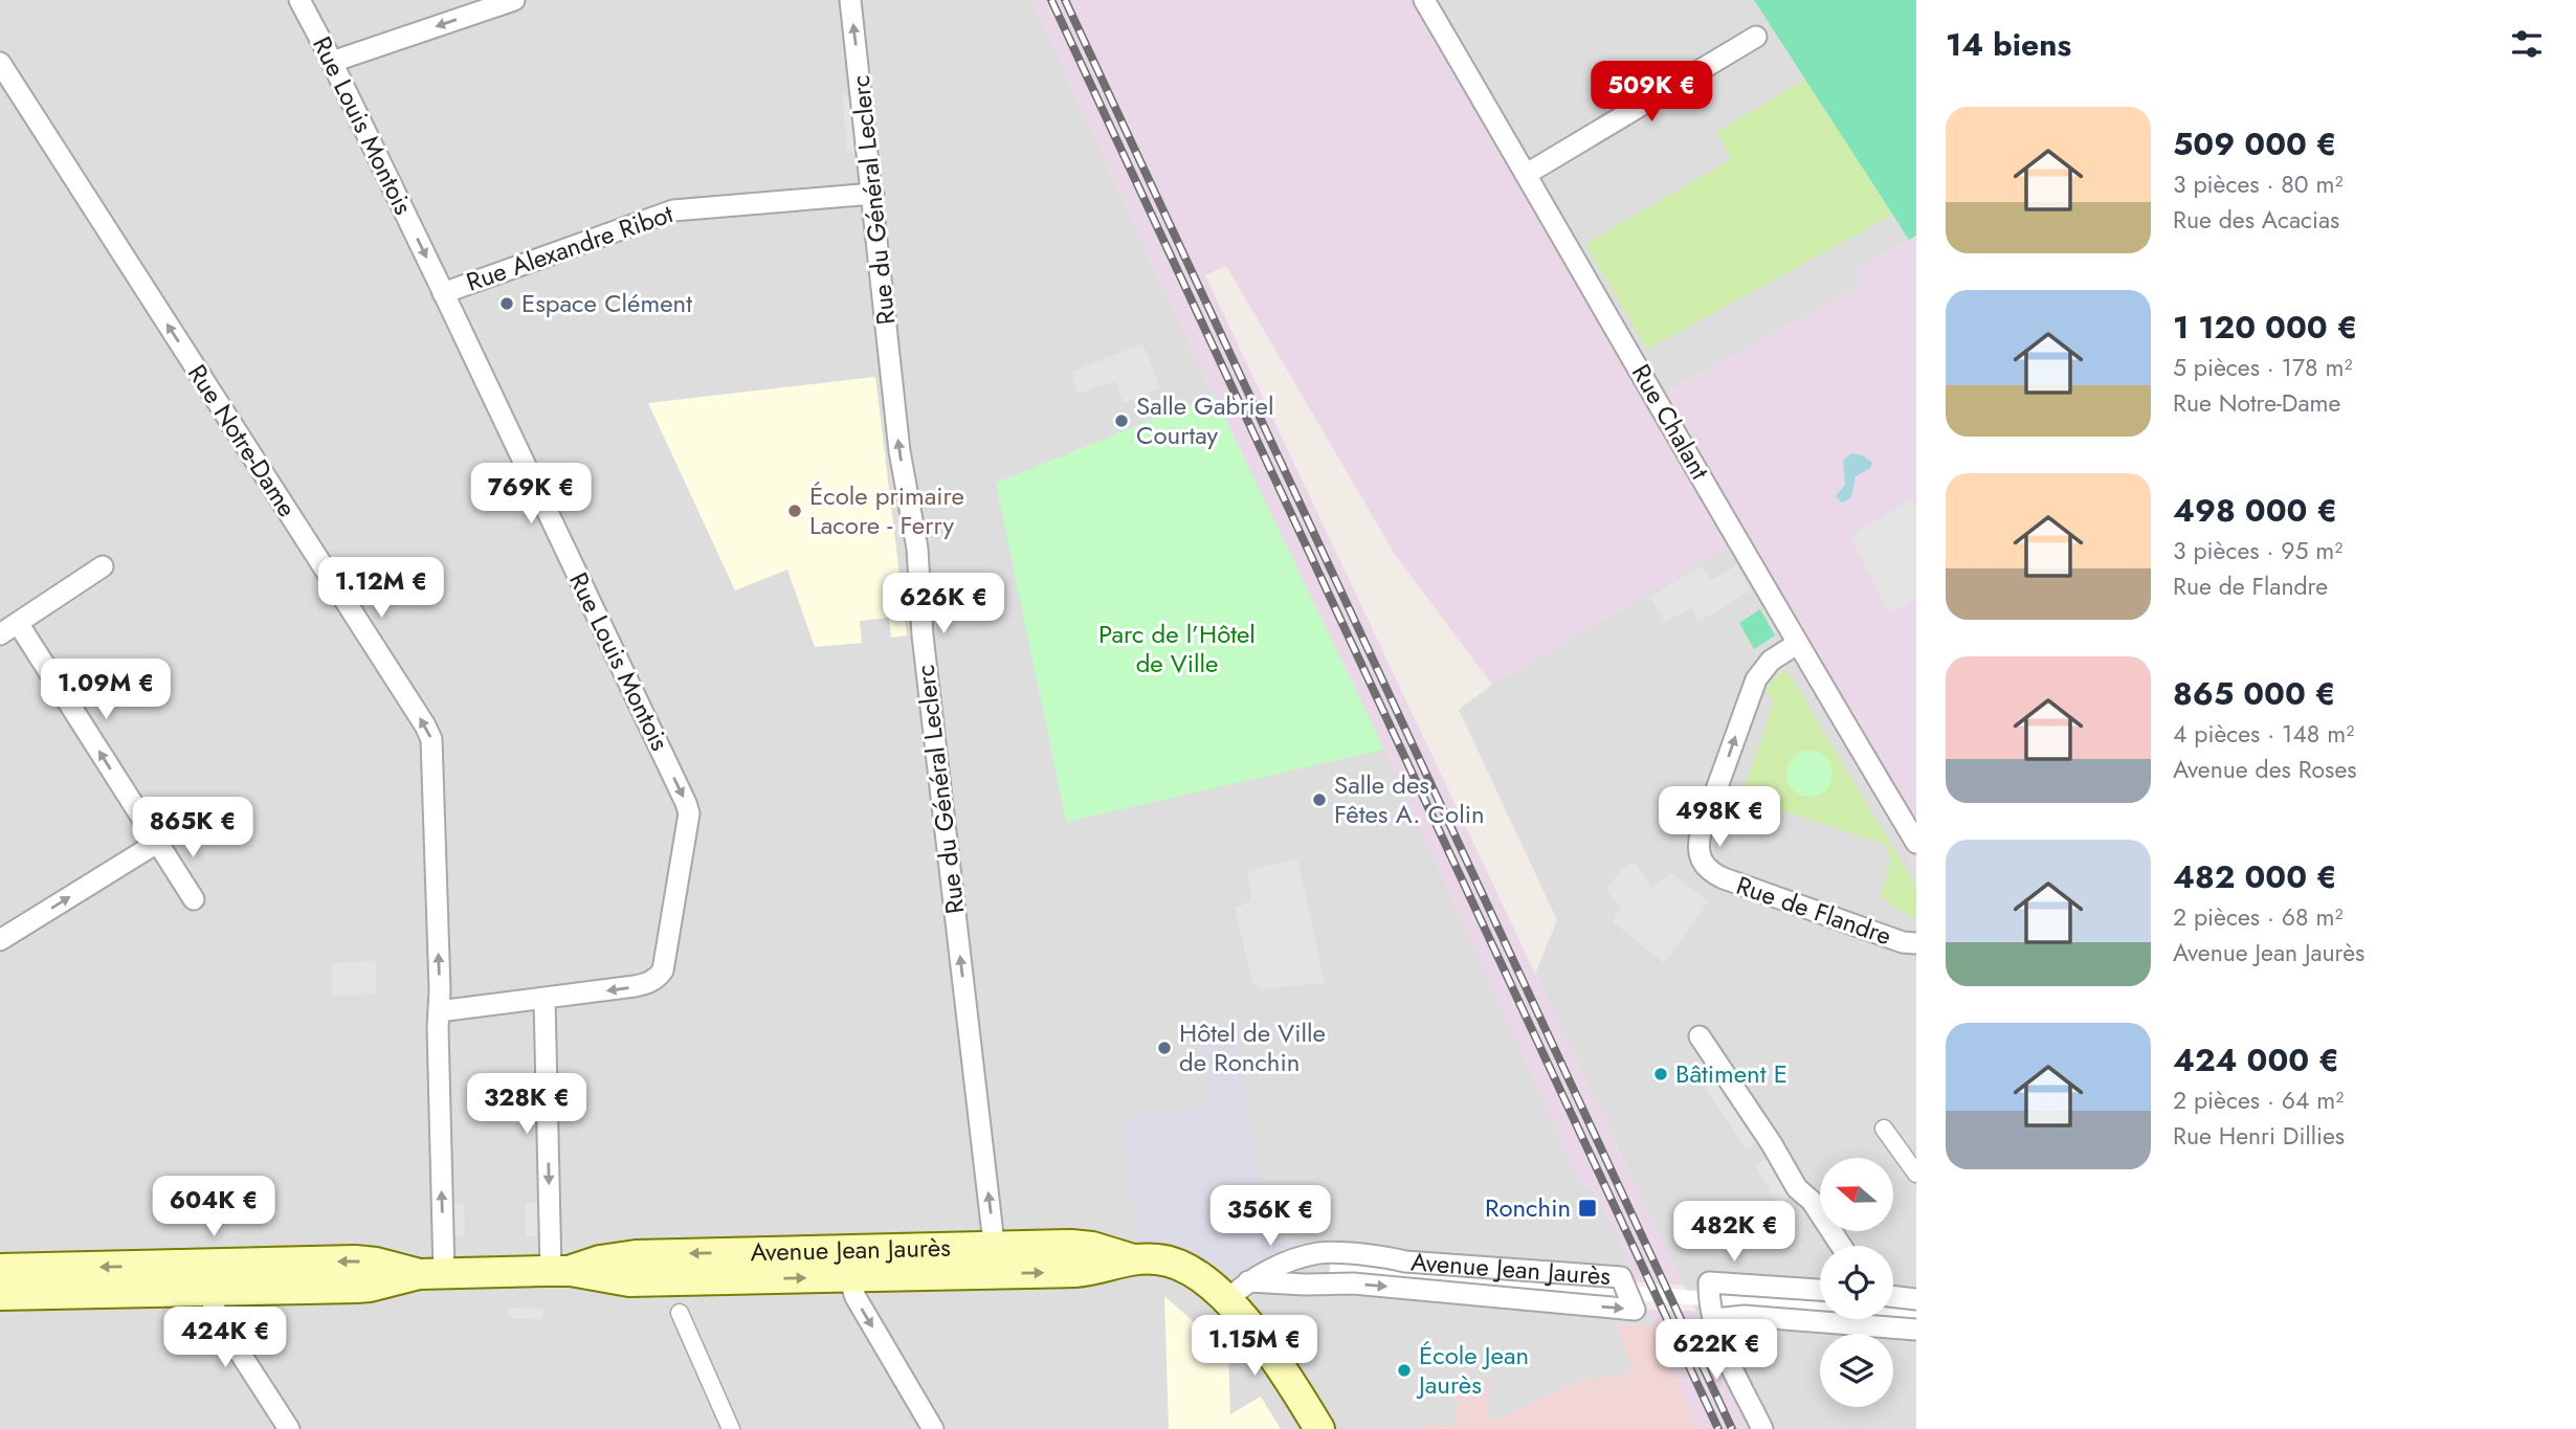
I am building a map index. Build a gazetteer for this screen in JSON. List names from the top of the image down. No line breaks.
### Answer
{"streets":{"main road":["Avenue Jean Jaurès"],"street":["Rue Louis Montois","Rue du Général Leclerc","Rue Alexandre Ribot","Rue Chalant","Rue Notre-Dame","Rue de Flandre"]},"crossings":[["Rue Louis Montois","Rue Alexandre Ribot"],["Rue Louis Montois","Rue Notre-Dame"],["Rue du Général Leclerc","Rue Alexandre Ribot"],["Rue du Général Leclerc","Avenue Jean Jaurès"],["Rue Chalant","Rue de Flandre"],["Rue Notre-Dame","Avenue Jean Jaurès"]],"one_way":["Rue Louis Montois","Rue du Général Leclerc","Rue Notre-Dame"],"parks":["Parc de l’Hôtel de Ville"],"places":{"other":["Espace Clément","Salle Gabriel Courtay","École primaire Lacore - Ferry","Salle des Fêtes A. Colin","Hôtel de Ville de Ronchin","Bâtiment E","École Jean Jaurès"],"transit":["Ronchin"]},"north":"left","page":{"heading":"14 biens","price":["509K €","769K €","1.12M €","626K €","1.09M €","498K €","865K €","328K €","604K €","356K €","482K €","424K €","1.15M €","622K €"],"list":[{"name":"509 000 €","note":"3 pièces · 80 m² · Rue des Acacias"},{"name":"1 120 000 €","note":"5 pièces · 178 m² · Rue Notre-Dame"},{"name":"498 000 €","note":"3 pièces · 95 m² · Rue de Flandre"},{"name":"865 000 €","note":"4 pièces · 148 m² · Avenue des Roses"},{"name":"482 000 €","note":"2 pièces · 68 m² · Avenue Jean Jaurès"},{"name":"424 000 €","note":"2 pièces · 64 m² · Rue Henri Dillies"}]}}
